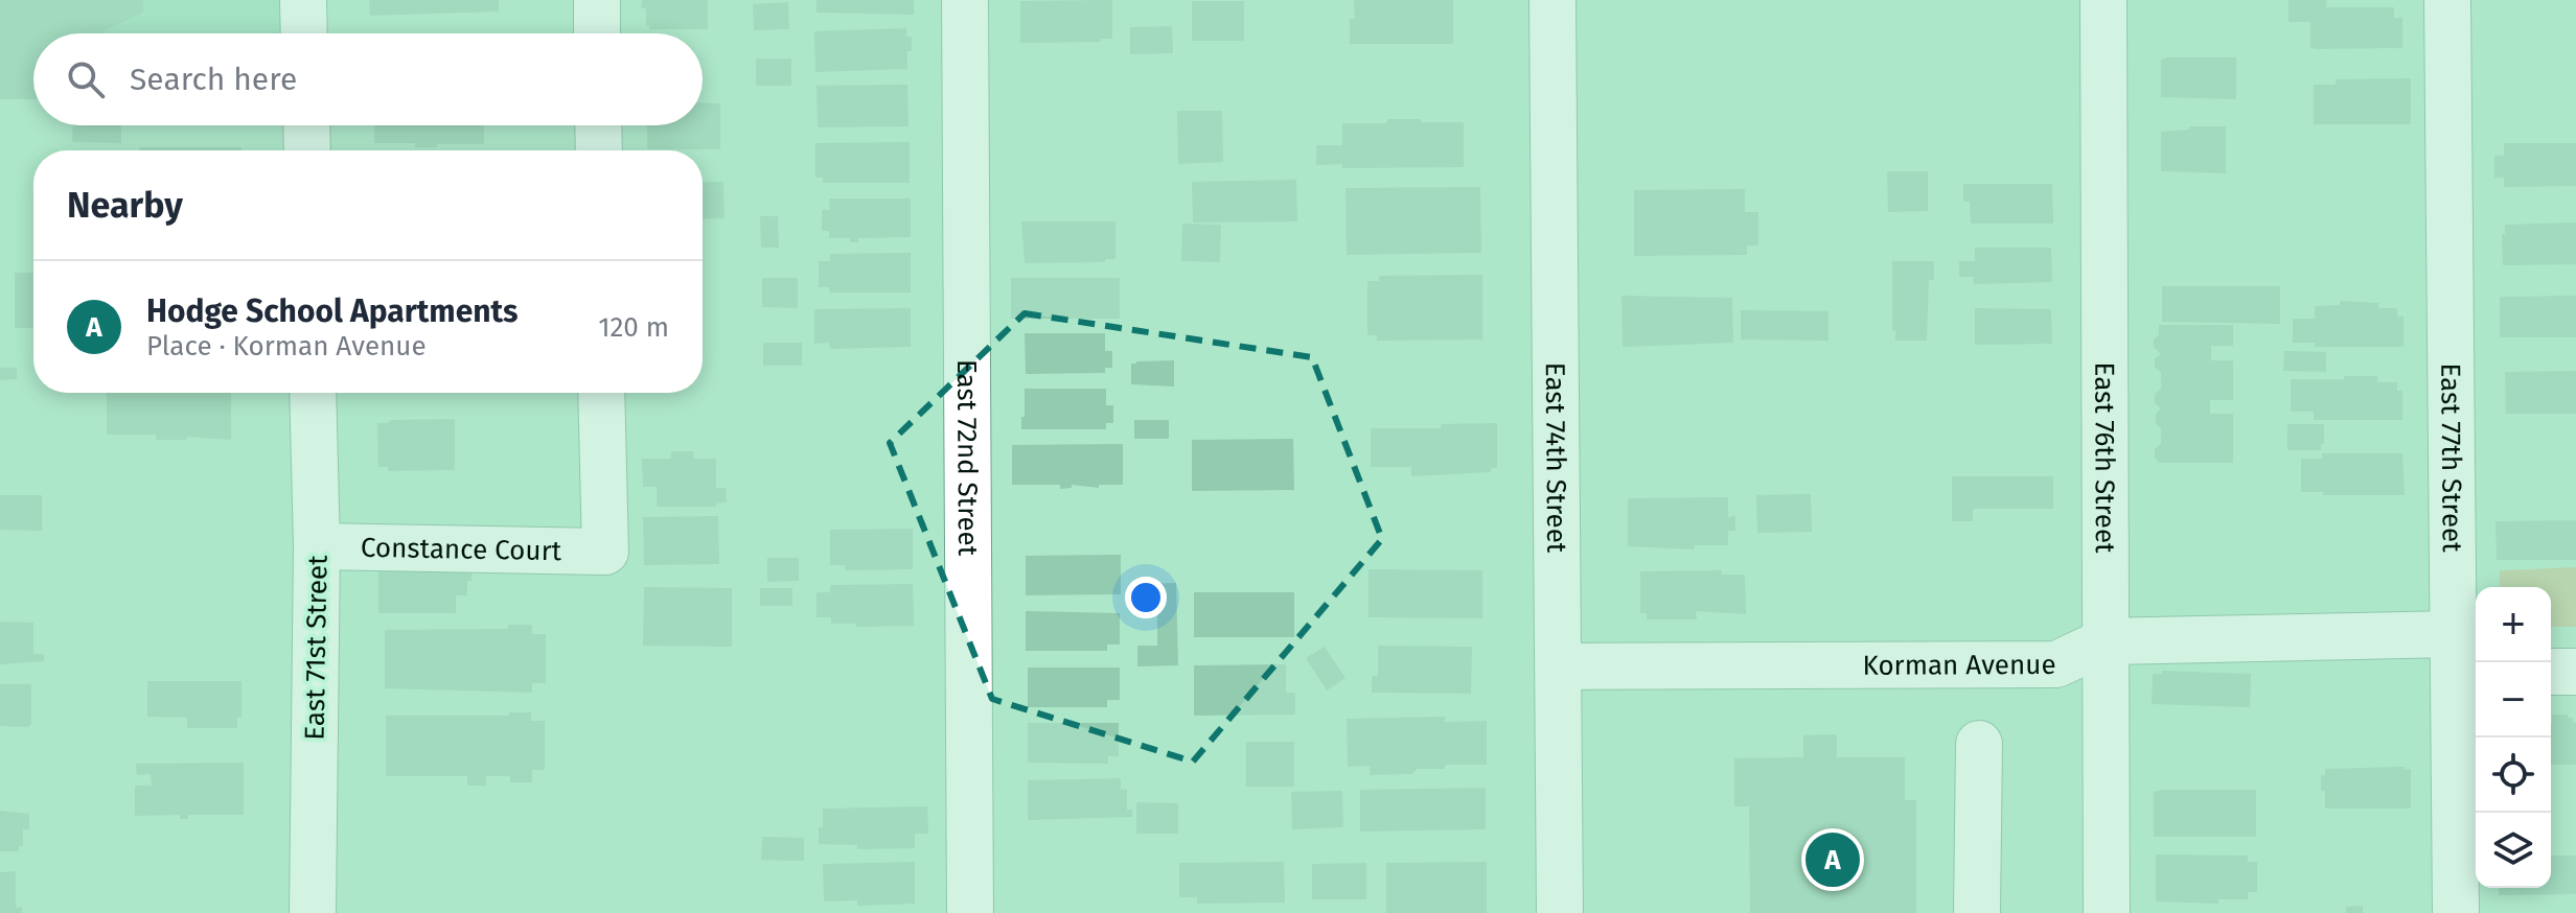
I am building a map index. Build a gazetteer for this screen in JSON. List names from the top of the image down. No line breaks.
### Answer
{"streets":{"street":["East 72nd Street","East 74th Street","East 76th Street","East 77th Street","Constance Court","East 71st Street","Korman Avenue"]},"crossings":[["East 74th Street","Korman Avenue"],["East 76th Street","Korman Avenue"],["East 77th Street","Korman Avenue"],["Constance Court","East 71st Street"]],"page":{"search":"Search here","heading":"Nearby","list":[{"mark":"A","name":"Hodge School Apartments","note":"Place · Korman Avenue","value":"120 m"}],"map_buttons":["+","−"],"pins":"A"}}
